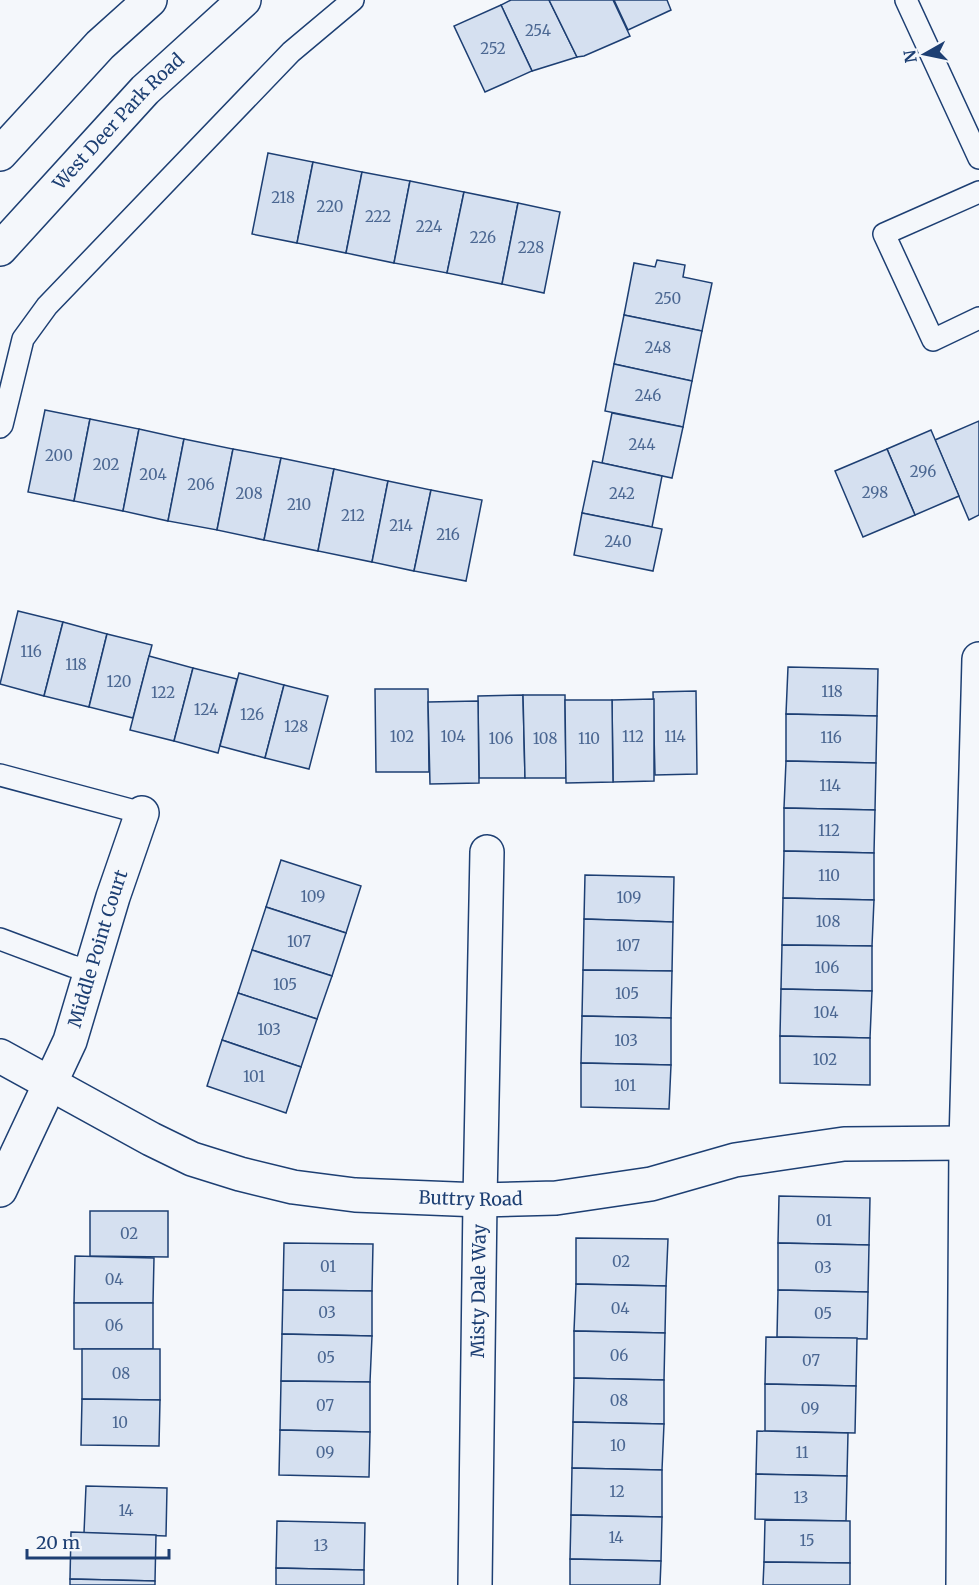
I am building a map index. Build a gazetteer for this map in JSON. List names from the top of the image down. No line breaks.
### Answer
{"streets":{"street":["West Deer Park Road","Middle Point Court","Buttry Road","Misty Dale Way"]},"crossings":[["Middle Point Court","Buttry Road"],["Buttry Road","Misty Dale Way"]],"house_numbers":["254","252","218","220","222","224","226","228","250","248","246","244","200","202","296","204","206","298","208","242","210","212","214","216","240","116","118","120","118","122","124","126","128","102","104","112","114","116","106","108","110","114","112","110","109","109","108","107","107","106","105","105","104","103","103","102","101","101","01","02","02","01","03","04","04","03","05","06","06","05","07","08","08","07","09","10","10","09","11","12","13","14","14","15","13"],"scale_bar":"20 m","north":"left"}
